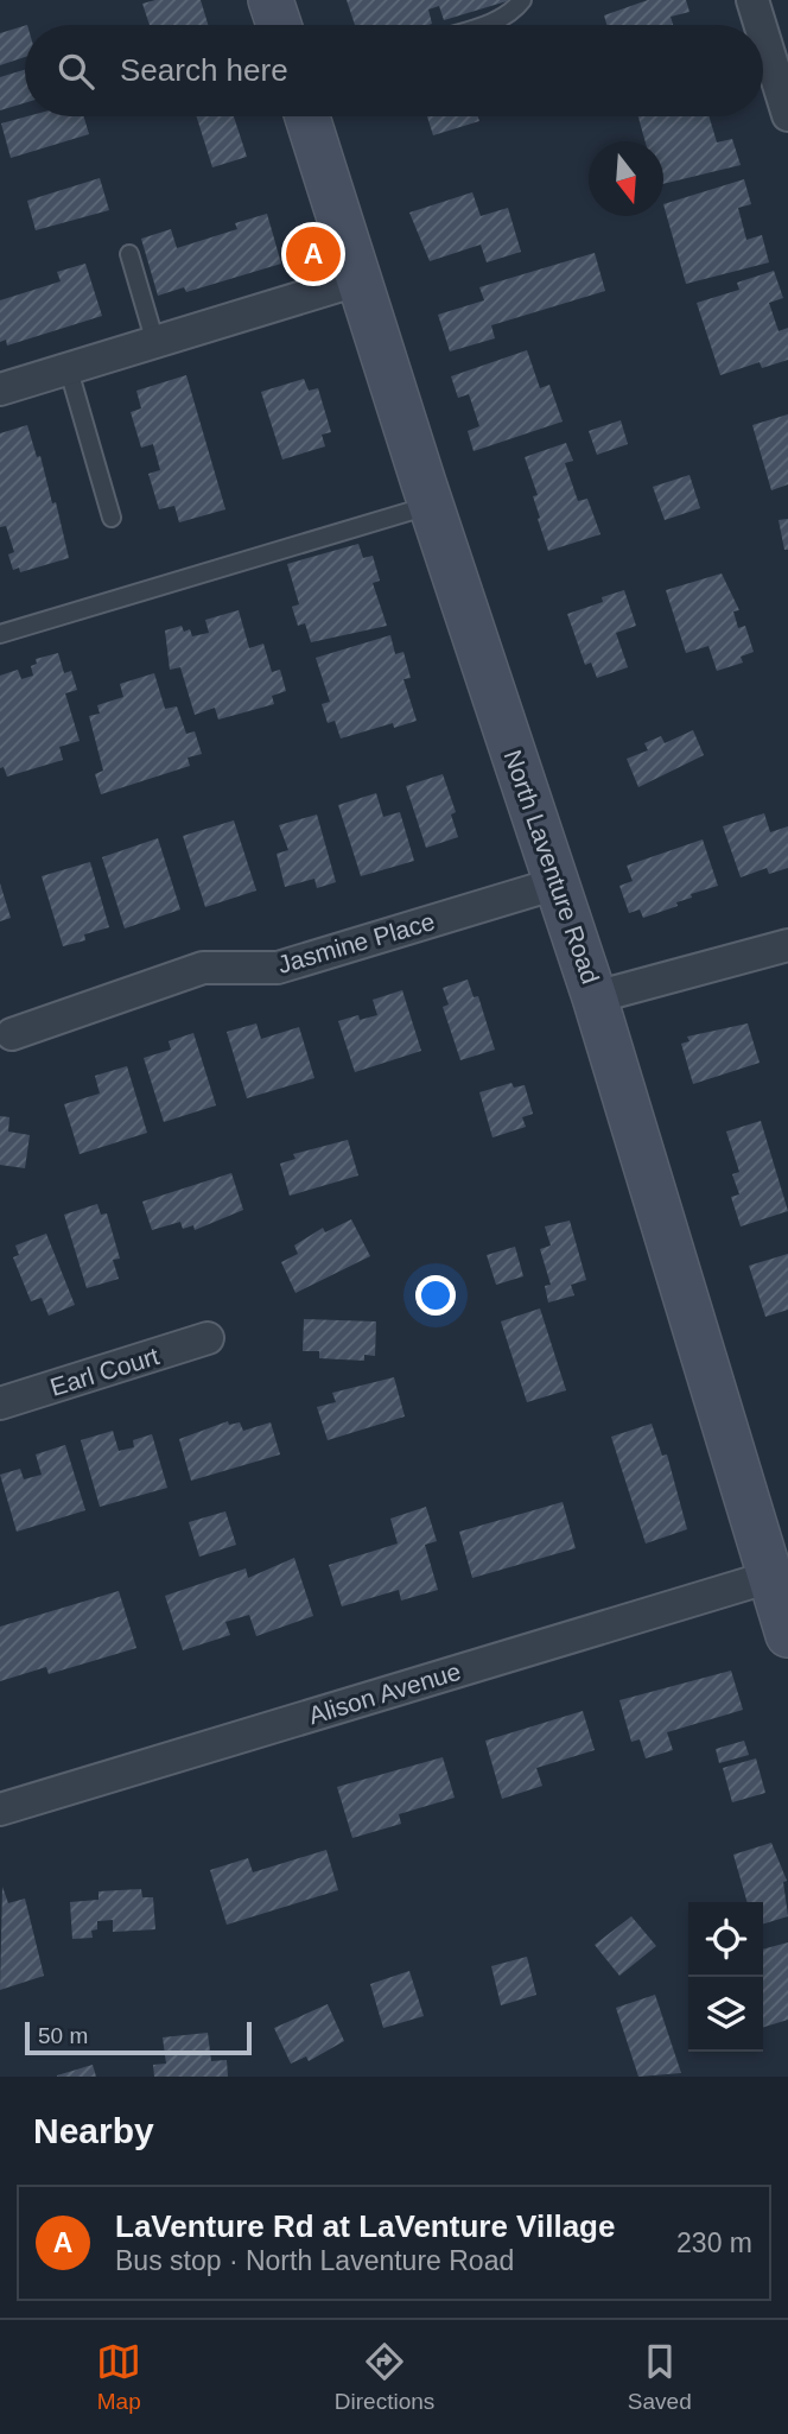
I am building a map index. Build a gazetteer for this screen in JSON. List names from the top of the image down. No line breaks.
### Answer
{"streets":{"street":["North Laventure Road","Jasmine Place","Earl Court","Alison Avenue"]},"crossings":[["North Laventure Road","Jasmine Place"],["North Laventure Road","Alison Avenue"]],"scale_bar":"50 m","north":"bottom","page":{"search":"Search here","pins":"A","scale":"50 m","heading":"Nearby","list":[{"mark":"A","name":"LaVenture Rd at LaVenture Village","note":"Bus stop · North Laventure Road","value":"230 m"}],"nav":["Map","Directions","Saved"]}}
